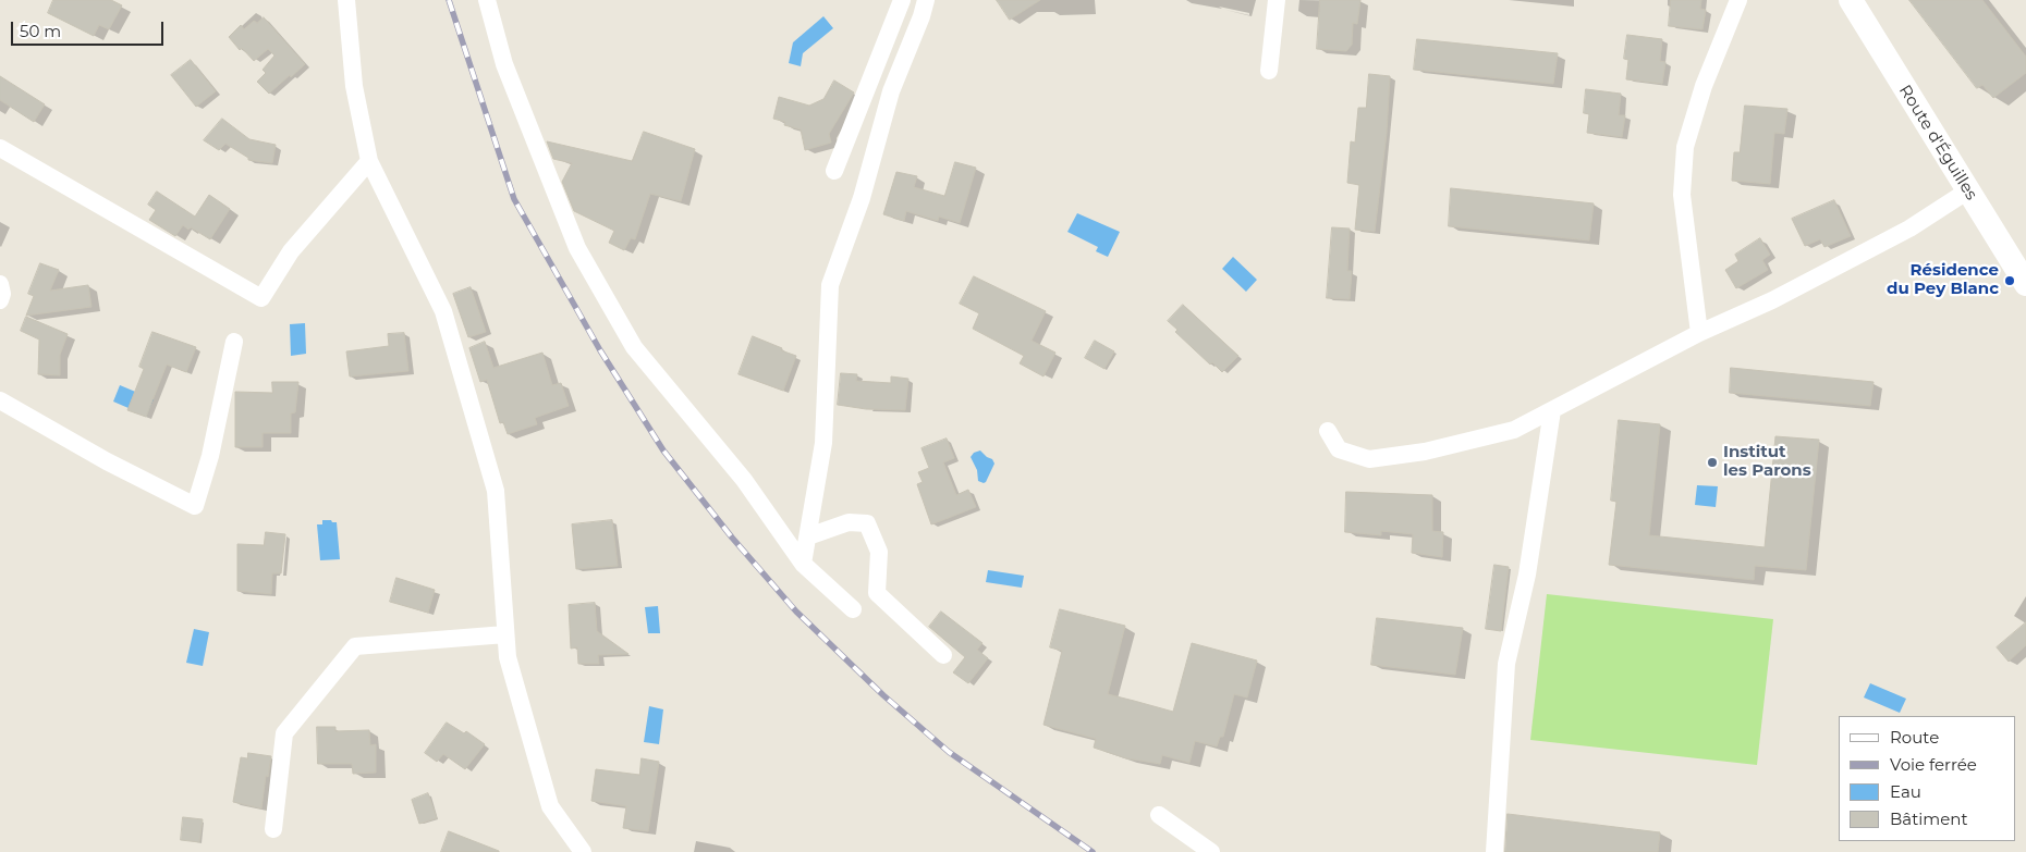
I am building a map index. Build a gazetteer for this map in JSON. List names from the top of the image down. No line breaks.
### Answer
{"streets":{"street":["Route d'Éguilles"]},"places":["Résidence du Pey Blanc","Institut les Parons"],"legend":["Route","Voie ferrée","Eau","Bâtiment"],"scale_bar":"50 m"}
